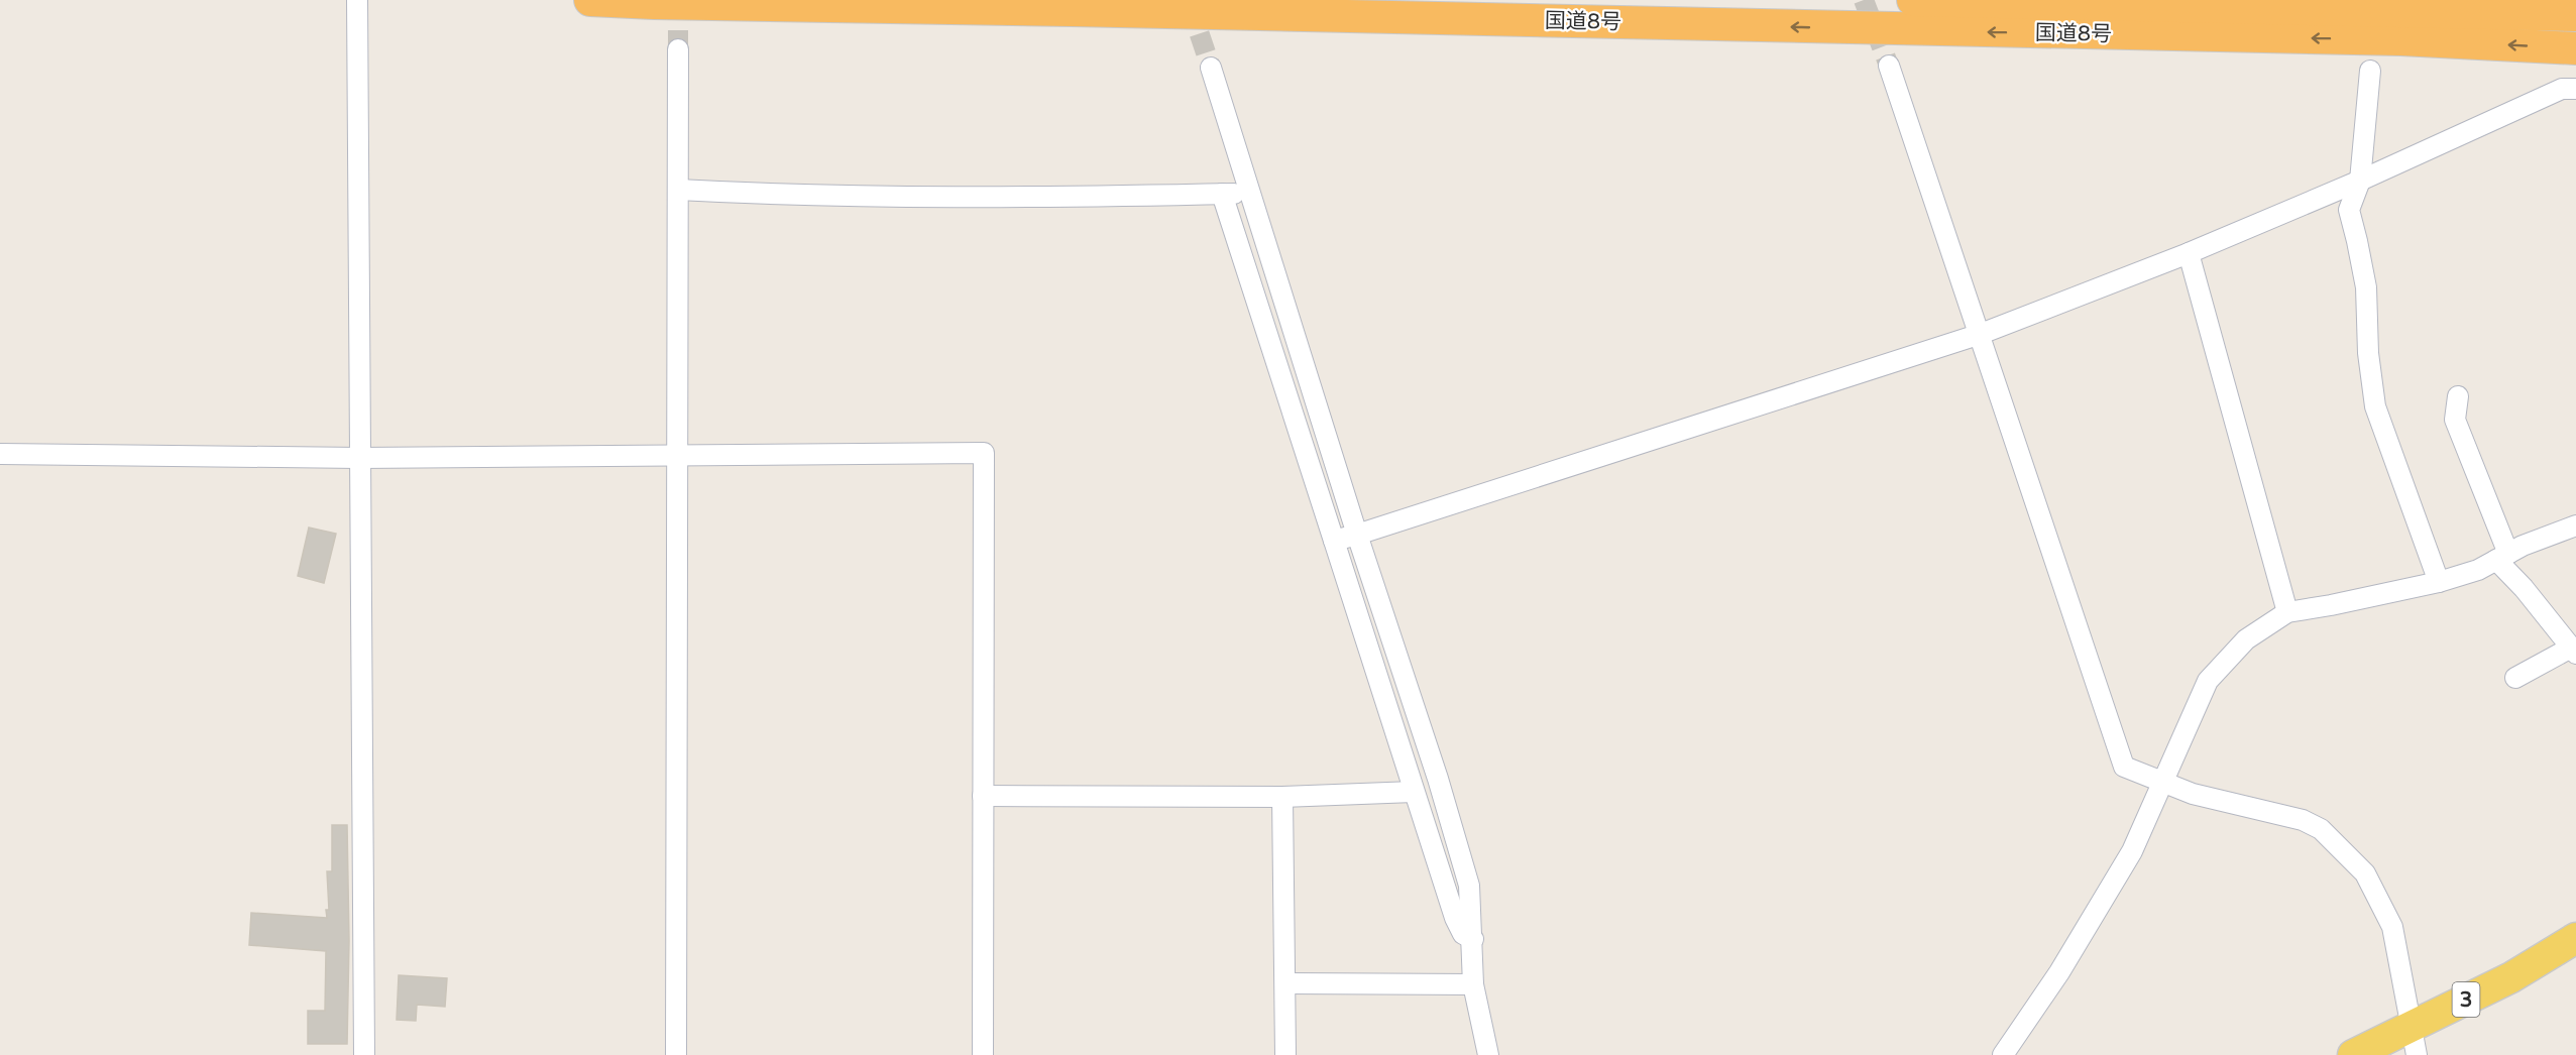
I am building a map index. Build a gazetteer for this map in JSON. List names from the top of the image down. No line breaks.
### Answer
{"streets":{"highway":["国道8号"],"main road":["3"]}}
